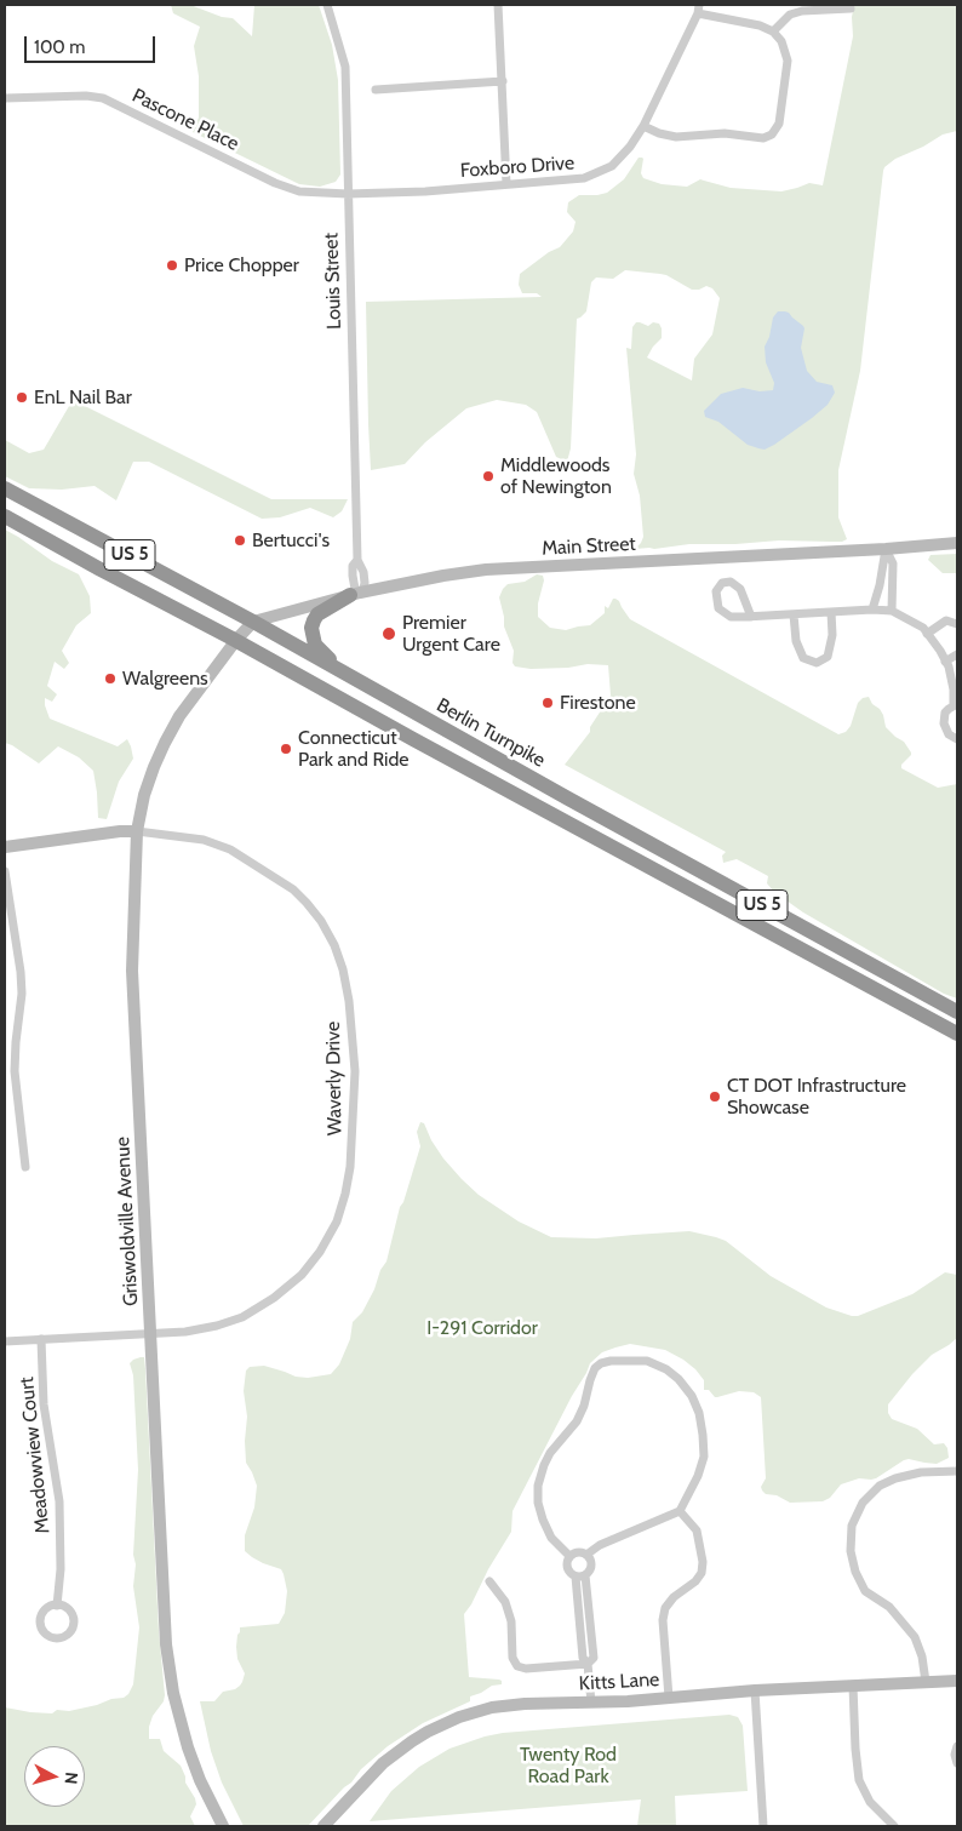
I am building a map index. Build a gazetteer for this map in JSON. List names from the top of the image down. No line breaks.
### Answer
{"streets":{"highway":["US 5","Berlin Turnpike"],"street":["Pascone Place","Foxboro Drive","Louis Street","Main Street","Waverly Drive","Griswoldville Avenue","Meadowview Court","Kitts Lane"]},"crossings":[["Pascone Place","Foxboro Drive"],["Pascone Place","Louis Street"],["Foxboro Drive","Louis Street"],["Louis Street","Main Street"],["Main Street","Berlin Turnpike"],["US 5","Griswoldville Avenue"],["Waverly Drive","Griswoldville Avenue"],["Waverly Drive","Meadowview Court"]],"parks":["I-291 Corridor","Twenty Rod Road Park"],"places":["Price Chopper","EnL Nail Bar","Middlewoods of Newington","Bertucci's","Premier Urgent Care","Walgreens","Firestone","Connecticut Park and Ride","CT DOT Infrastructure Showcase"],"scale_bar":"100 m","north":"right"}
